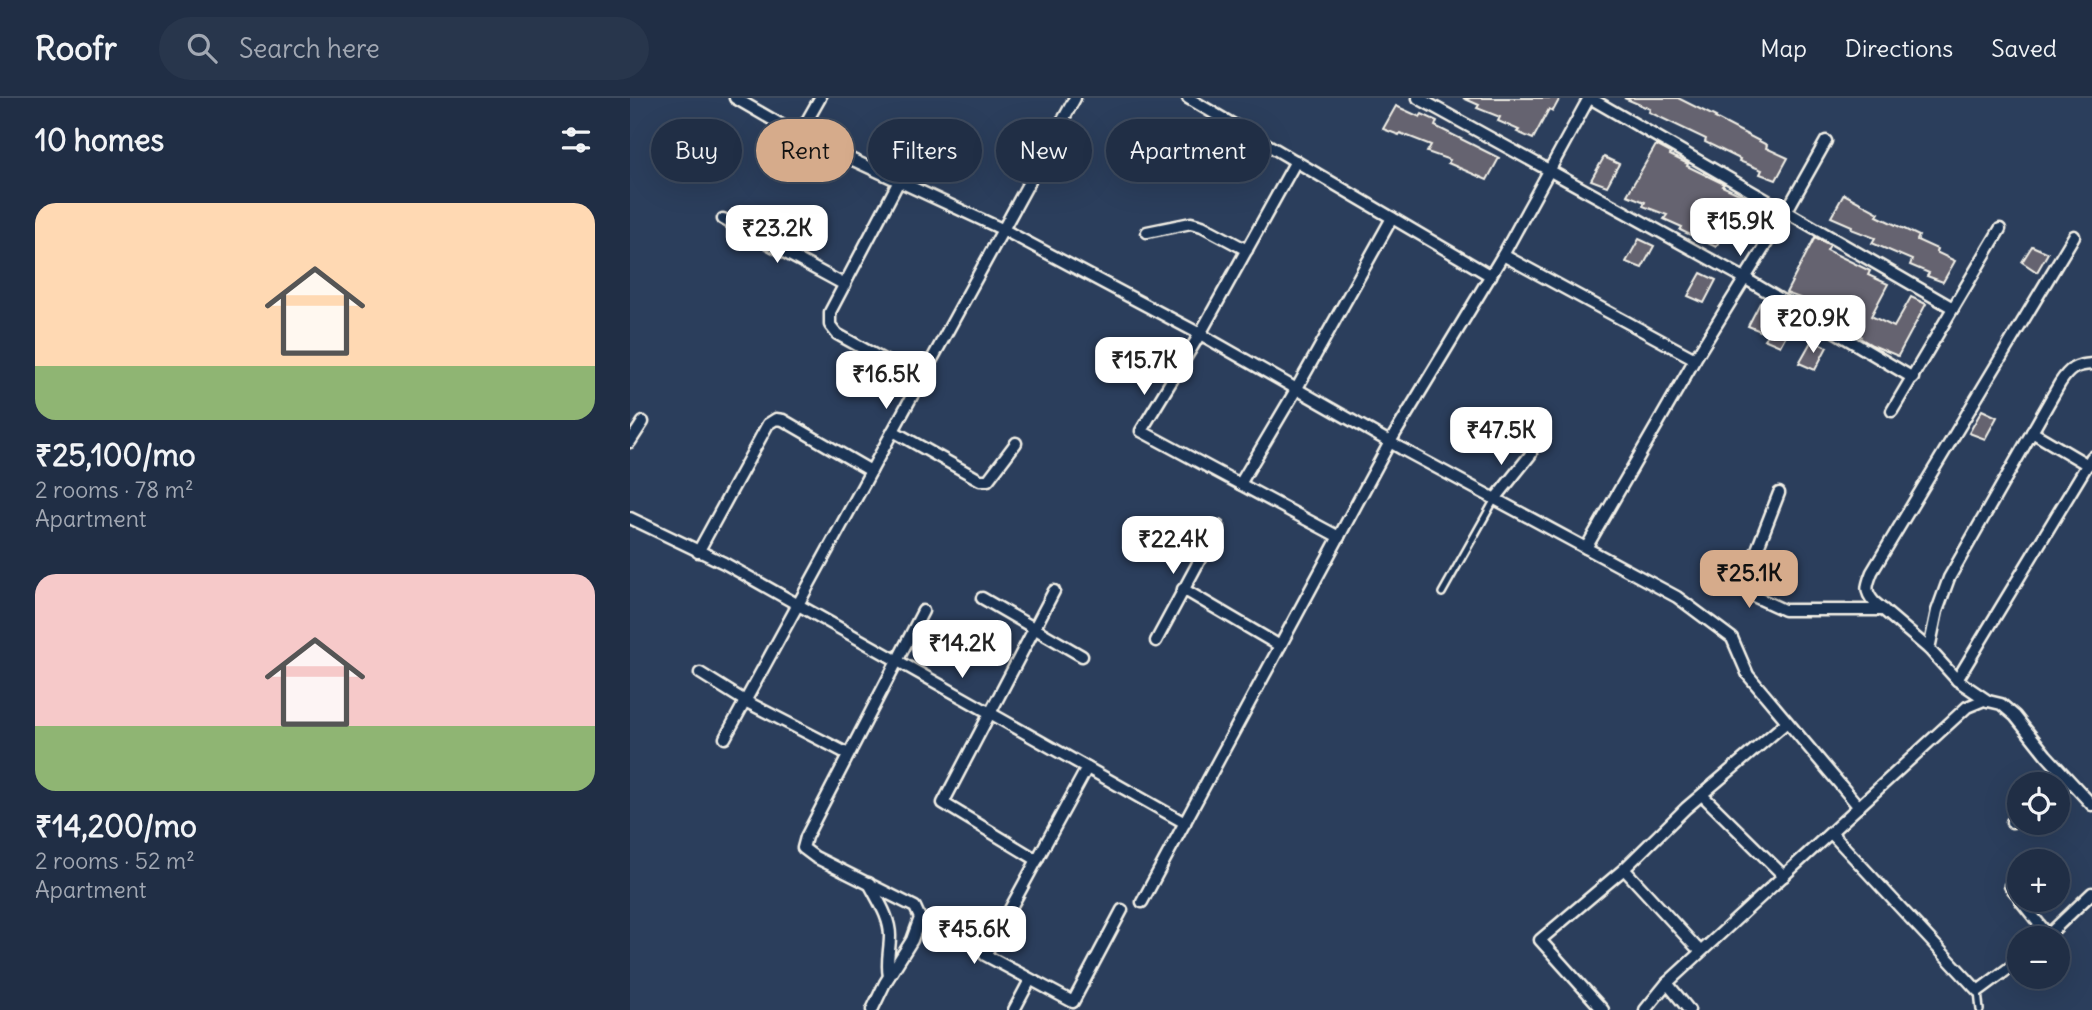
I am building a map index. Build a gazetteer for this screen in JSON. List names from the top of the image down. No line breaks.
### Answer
{"page":{"header":"Roofr","search":"Search here","nav":["Map","Directions","Saved"],"heading":"10 homes","chip":["Buy","Rent","Filters","New","Apartment"],"list":[{"name":"₹25,100/mo","note":"2 rooms · 78 m² · Apartment"},{"name":"₹14,200/mo","note":"2 rooms · 52 m² · Apartment"}],"price":["₹15.9K","₹23.2K","₹20.9K","₹15.7K","₹16.5K","₹47.5K","₹22.4K","₹25.1K","₹14.2K","₹45.6K"],"map_buttons":["+","−"]}}
